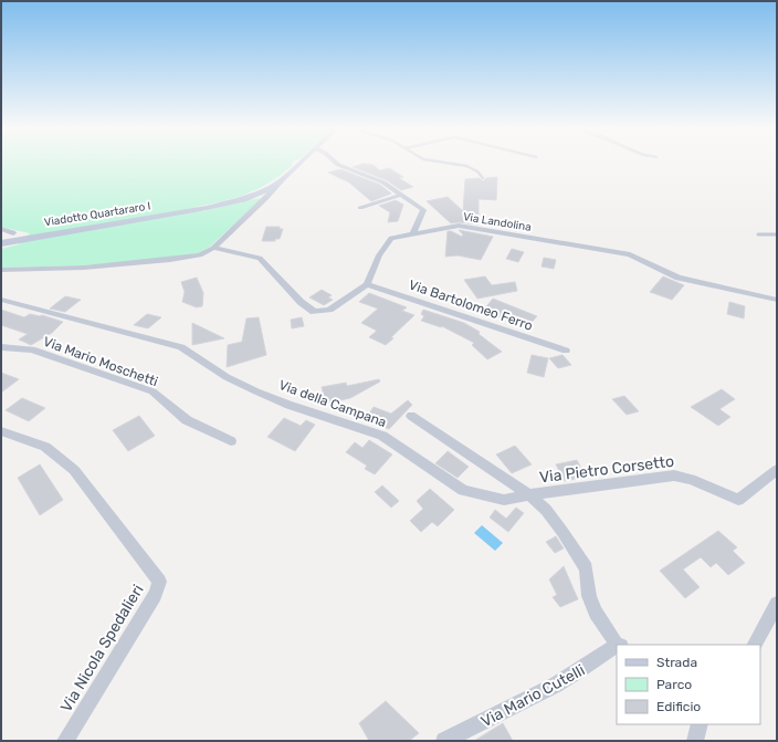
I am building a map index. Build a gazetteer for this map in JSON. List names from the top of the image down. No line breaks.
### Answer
{"streets":{"main road":["Viadotto Quartararo I"],"street":["Via Landolina","Via Bartolomeo Ferro","Via Mario Moschetti","Via della Campana","Via Pietro Corsetto","Via Nicola Spedalieri","Via Mario Cutelli"]},"crossings":[["Via Landolina","Via Bartolomeo Ferro"],["Via della Campana","Via Pietro Corsetto"]],"legend":["Strada","Parco","Edificio"]}
